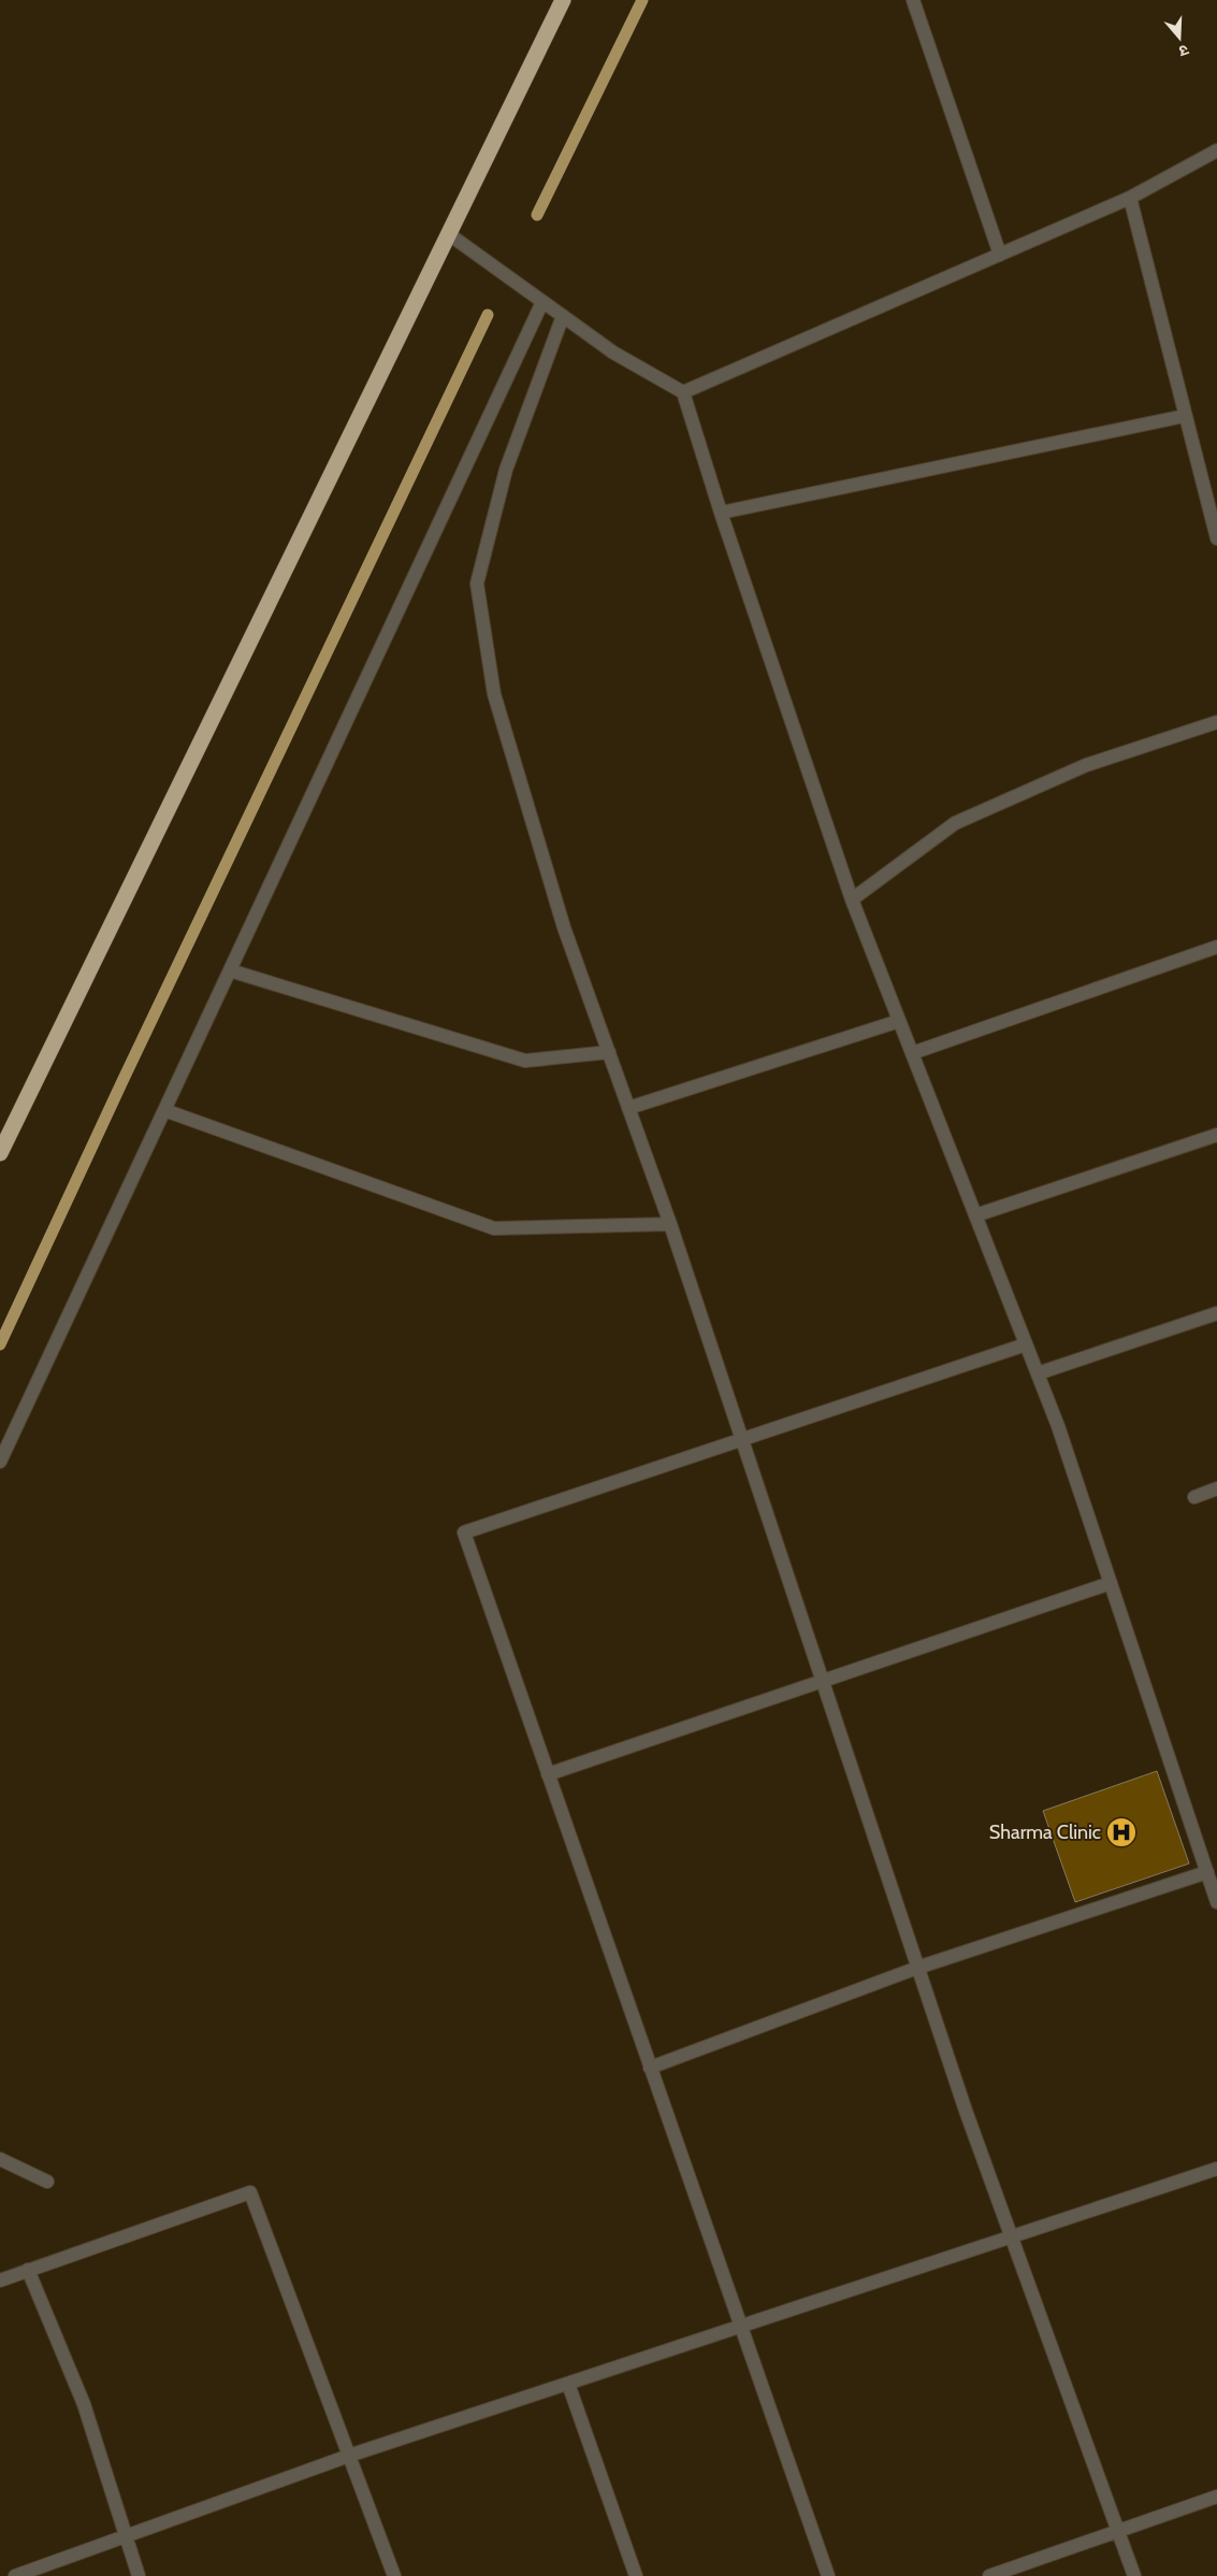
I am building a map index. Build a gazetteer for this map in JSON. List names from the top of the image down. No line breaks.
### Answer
{"places":{"hospital":["Sharma Clinic"]},"north":"bottom"}
